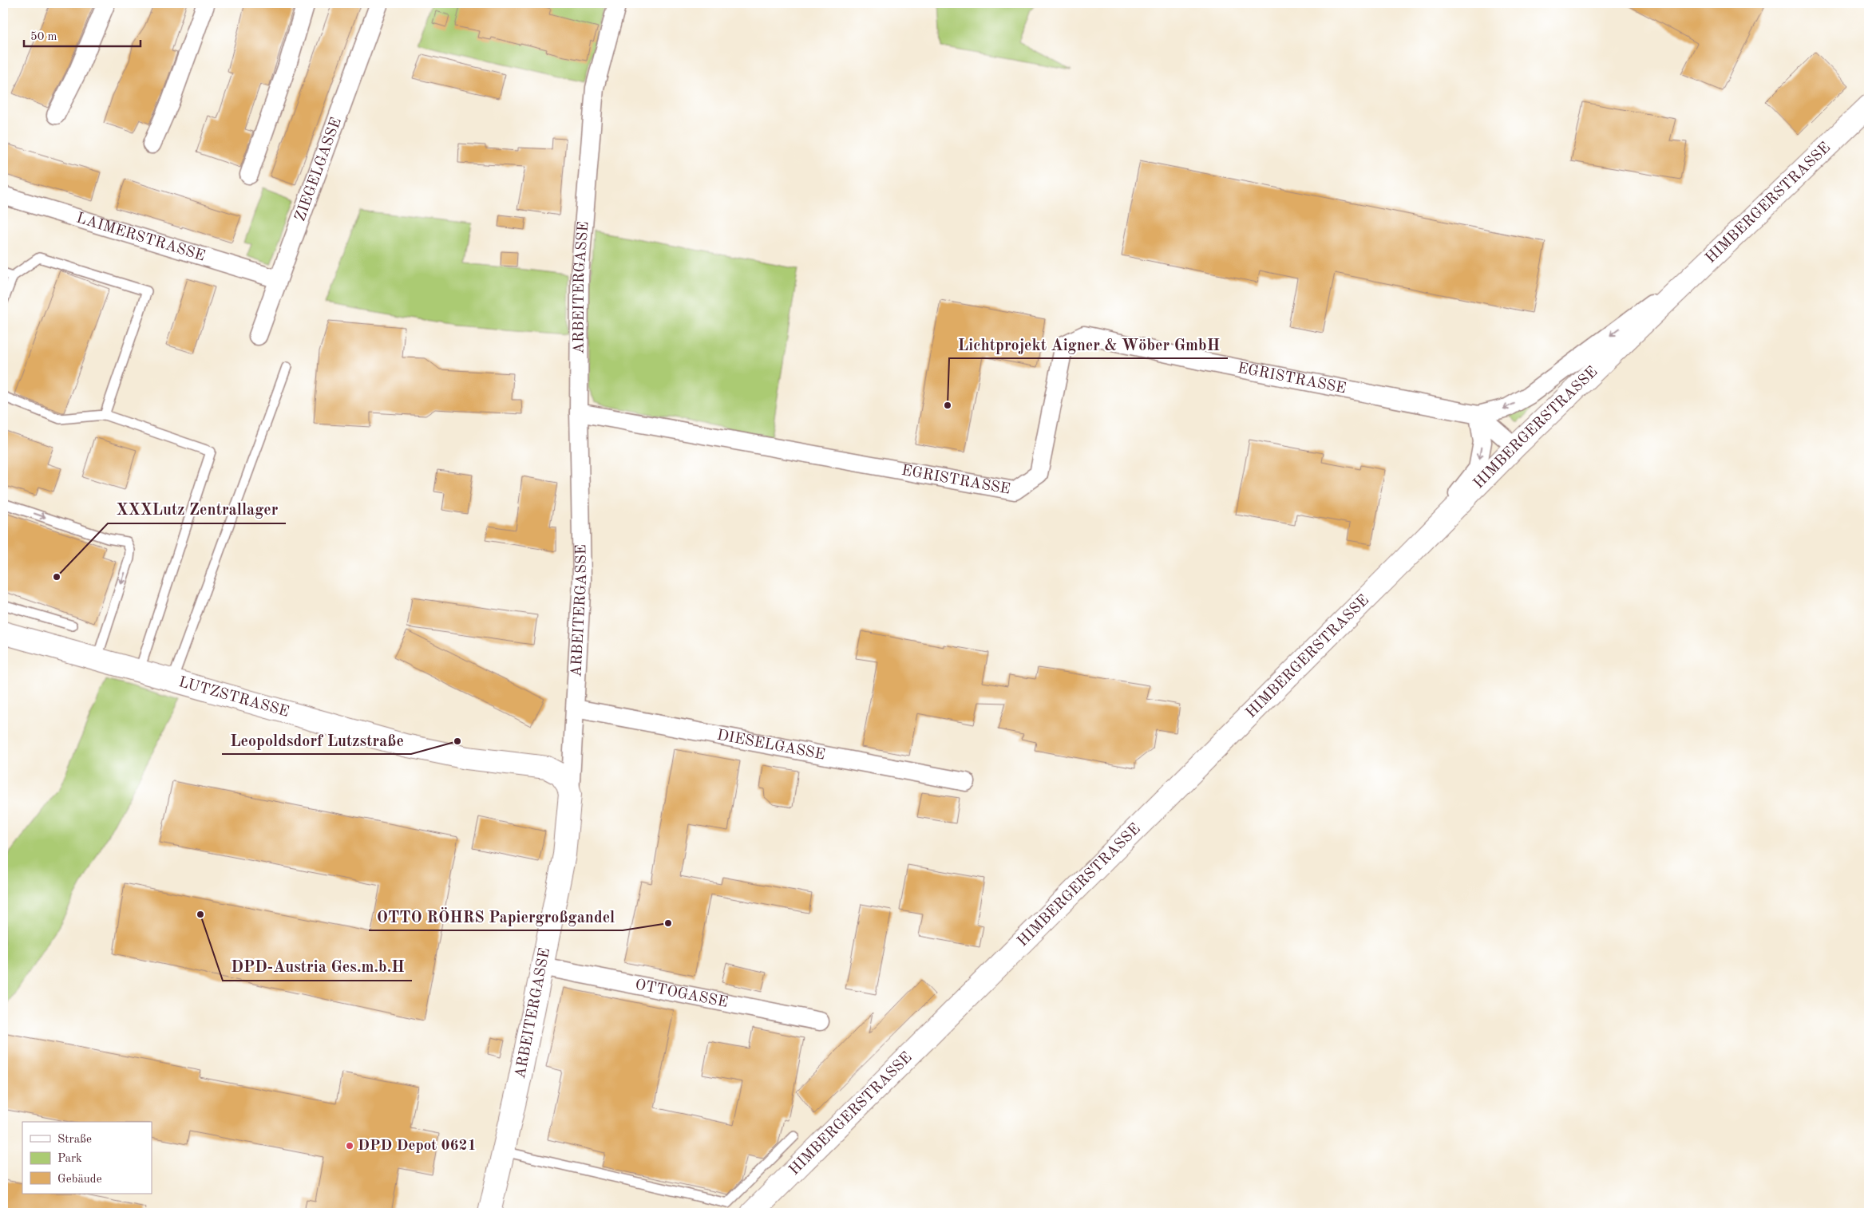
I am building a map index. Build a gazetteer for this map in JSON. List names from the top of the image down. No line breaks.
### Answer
{"streets":{"street":["ZIEGELGASSE","HIMBERGERSTRASSE","LAIMERSTRASSE","ARBEITERGASSE","EGRISTRASSE","LUTZSTRASSE","DIESELGASSE","OTTOGASSE"]},"crossings":[["ZIEGELGASSE","LAIMERSTRASSE"],["ARBEITERGASSE","EGRISTRASSE"],["ARBEITERGASSE","LUTZSTRASSE"],["ARBEITERGASSE","DIESELGASSE"],["ARBEITERGASSE","OTTOGASSE"]],"places":["Lichtprojekt Aigner & Wöber GmbH","XXXLutz Zentrallager","Leopoldsdorf Lutzstraße","DPD-Austria Ges.m.b.H","OTTO RÖHRS Papiergroßgandel","DPD Depot 0621"],"legend":["Straße","Park","Gebäude"],"scale_bar":"50 m"}
